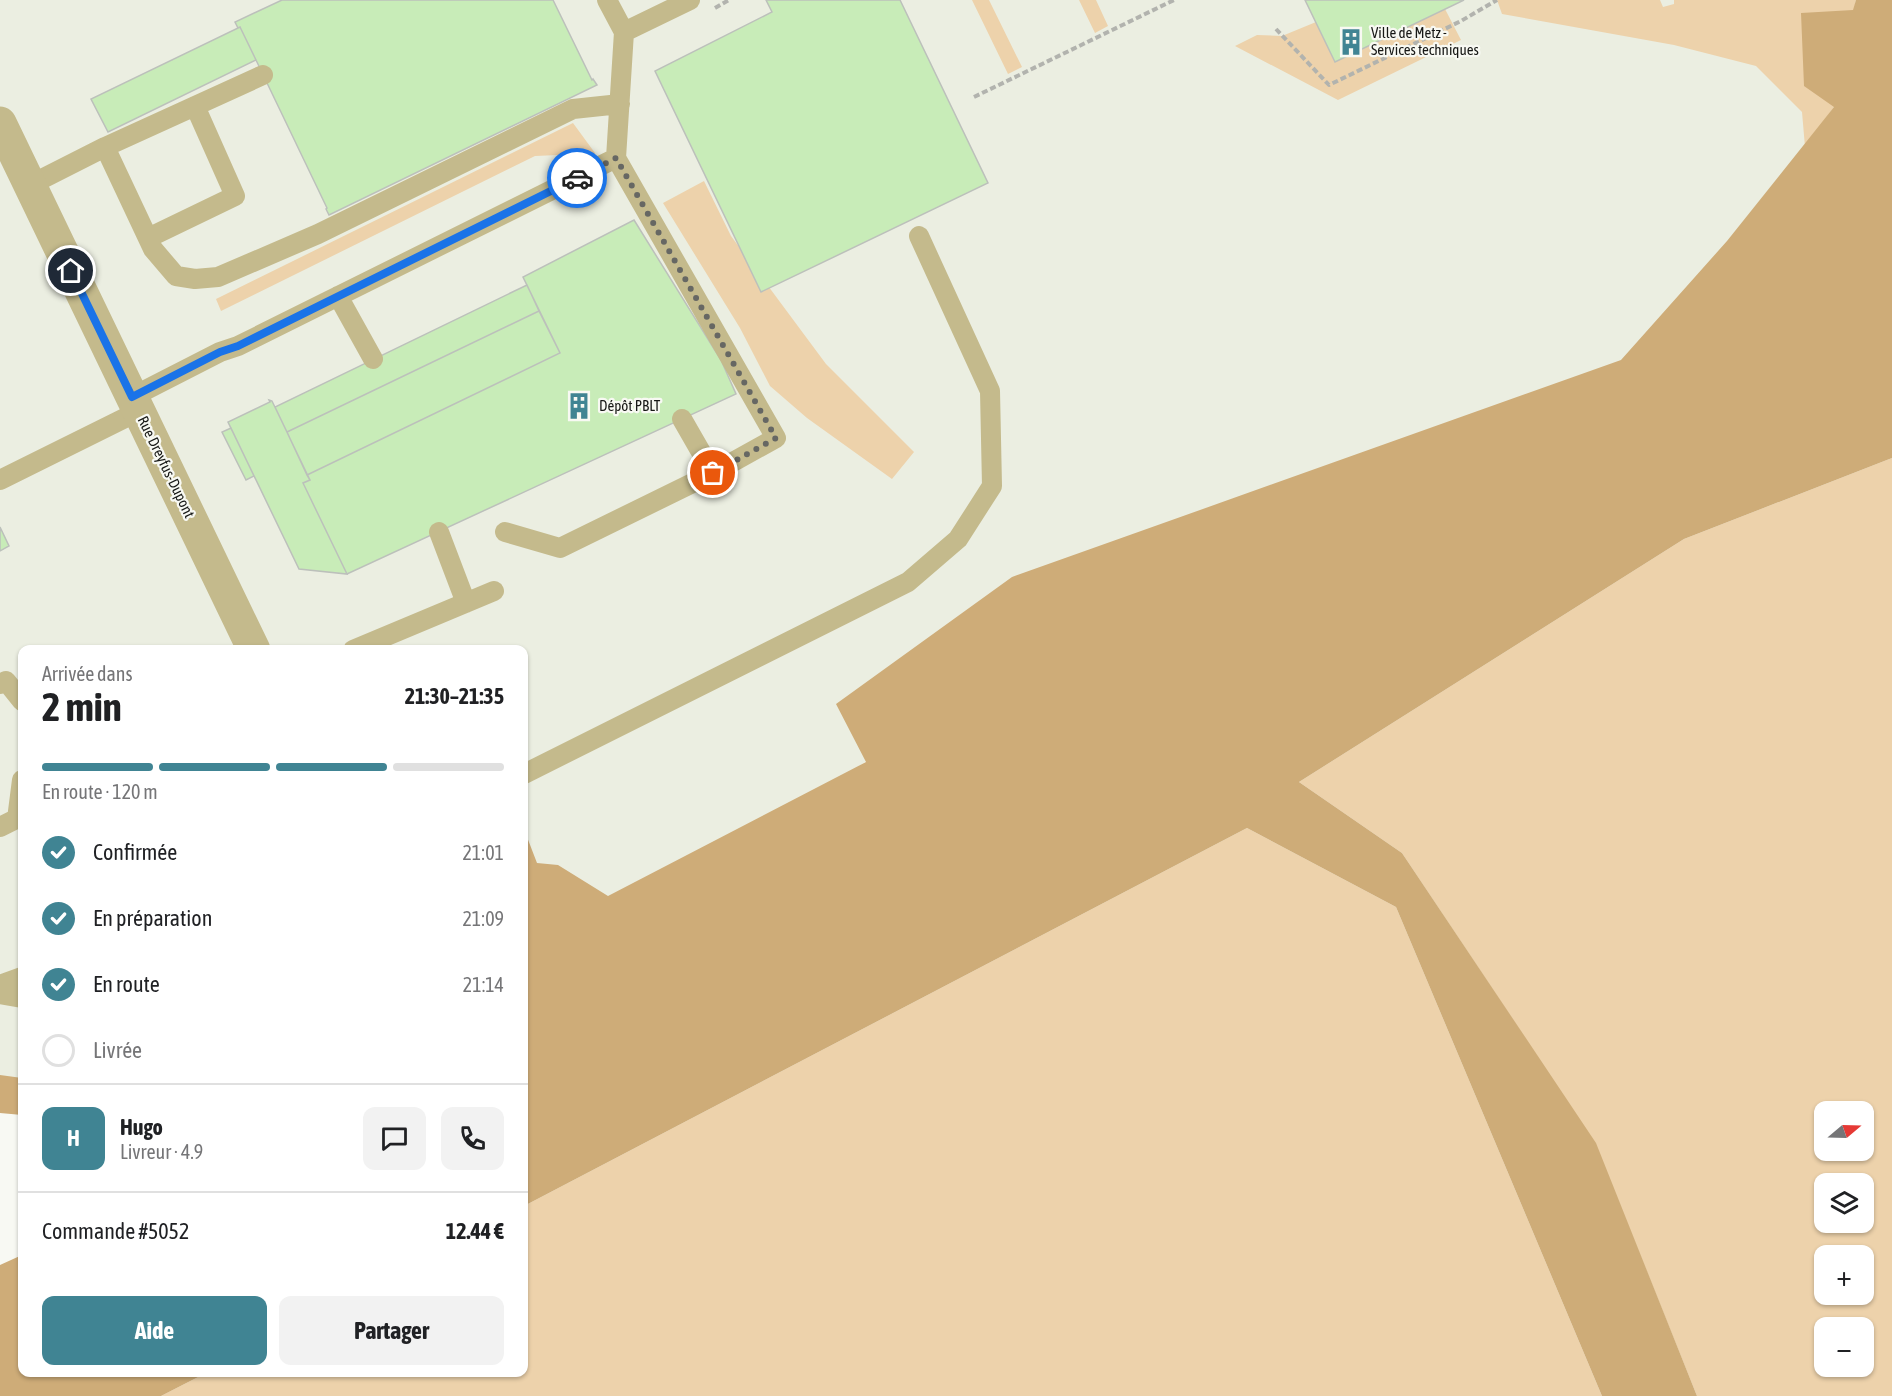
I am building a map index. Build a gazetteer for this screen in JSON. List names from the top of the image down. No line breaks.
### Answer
{"streets":{"street":["Rue Dreyfus-Dupont"]},"places":{"building":["Ville de Metz - Services techniques","Dépôt PBLT"]},"north":"right","page":{"heading":["2 min","Arrivée dans","21:30–21:35"],"panel":["Hugo","Livreur · 4.9","Commande #5052","12.44 €"],"bar":"En route · 120 m","list":[["Confirmée","21:01"],["En préparation","21:09"],["En route","21:14"],"Livrée"],"map_buttons":["+","−"],"round":"H","buttons":["Aide","Partager"]}}
